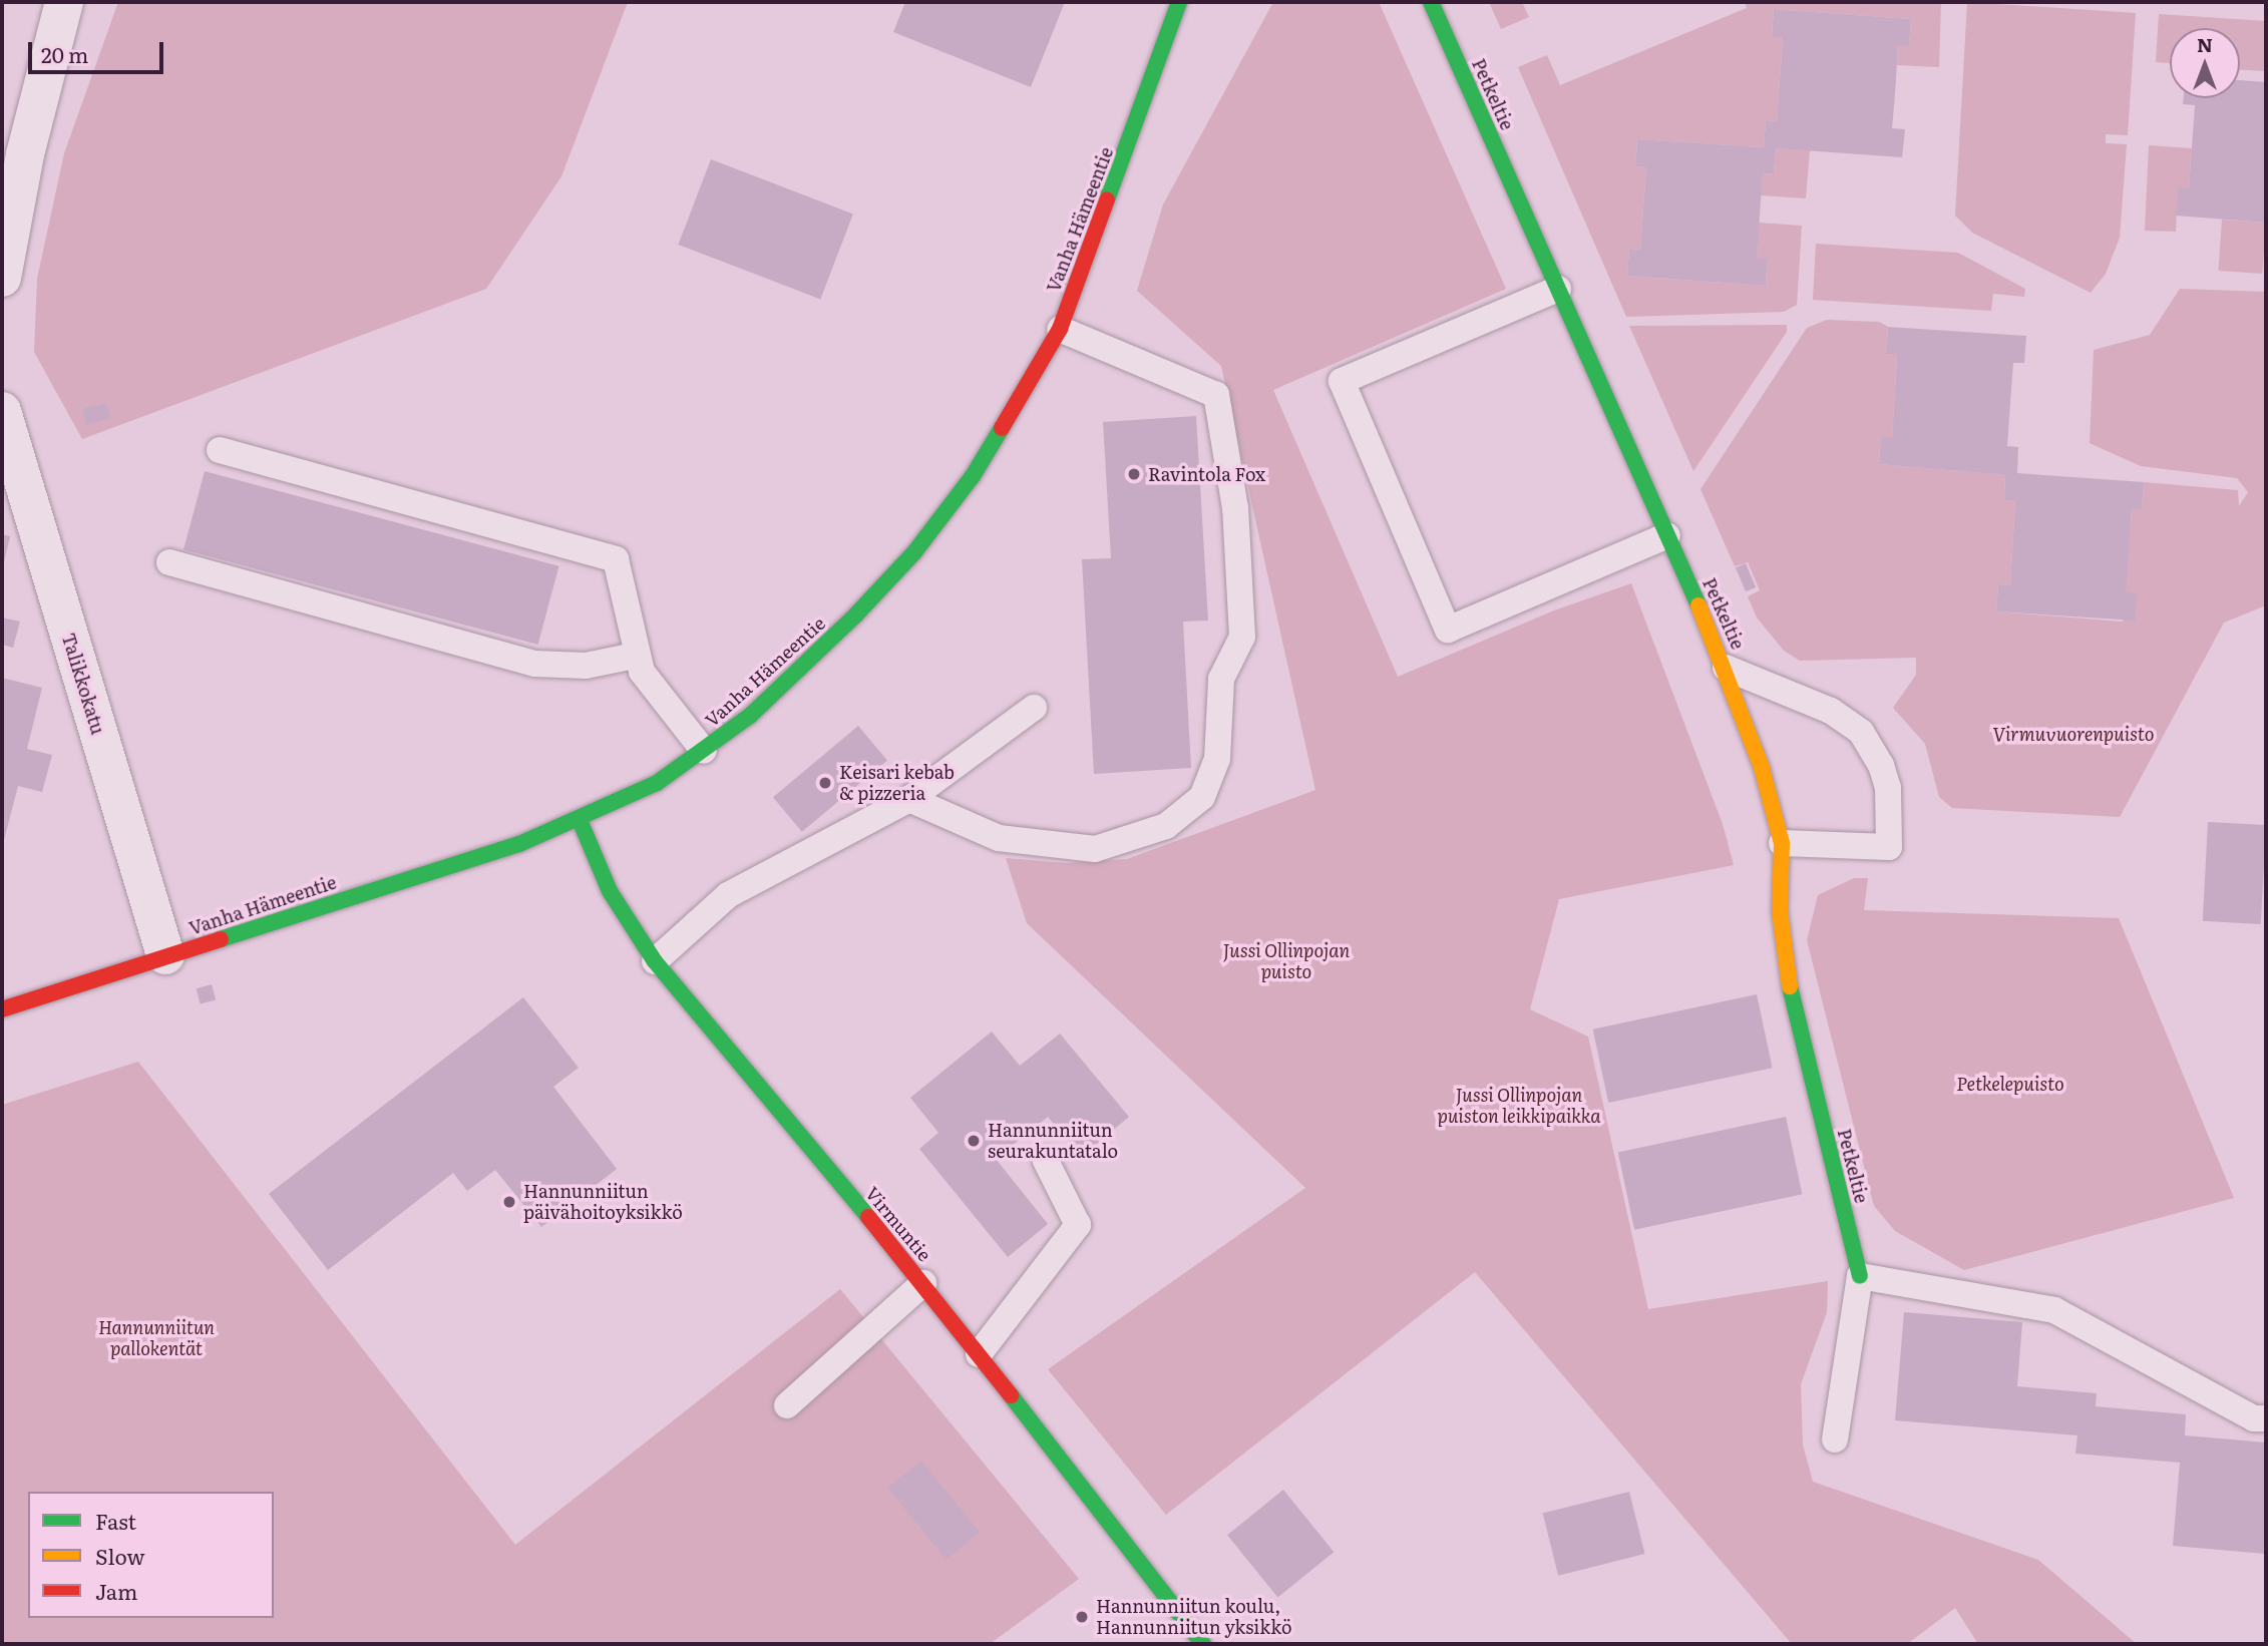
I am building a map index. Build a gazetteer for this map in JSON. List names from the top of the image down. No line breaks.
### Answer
{"streets":{"street":["Petkeltie","Vanha Hämeentie","Talikkokatu","Virmuntie"]},"crossings":[["Vanha Hämeentie","Talikkokatu"],["Vanha Hämeentie","Virmuntie"]],"parks":["Virmuvuorenpuisto","Jussi Ollinpojan puisto","Petkelepuisto","Jussi Ollinpojan puiston leikkipaikka","Hannunniitun pallokentät"],"places":["Ravintola Fox","Keisari kebab & pizzeria","Hannunniitun seurakuntatalo","Hannunniitun päivähoitoyksikkö","Hannunniitun koulu, Hannunniitun yksikkö"],"legend":["Fast","Slow","Jam"],"scale_bar":"20 m","north":"top"}
